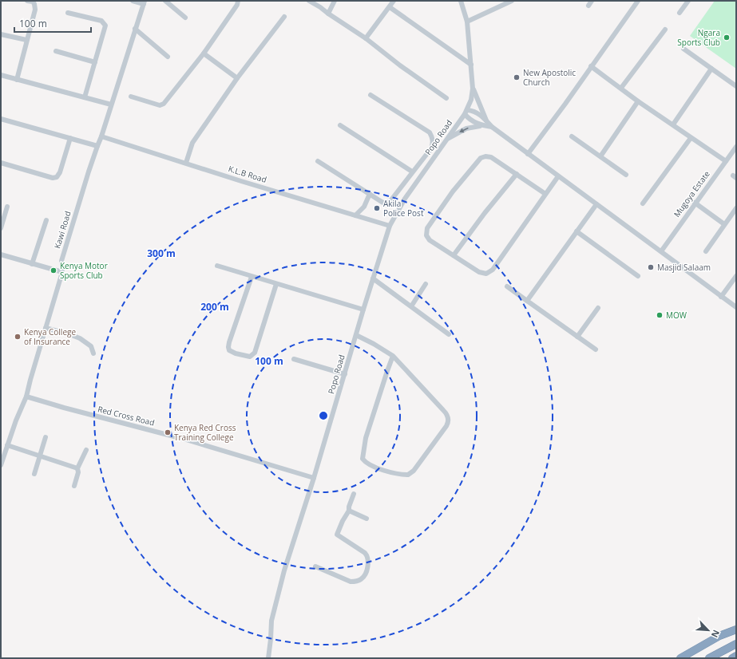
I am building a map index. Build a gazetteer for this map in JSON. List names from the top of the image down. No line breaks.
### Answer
{"streets":{"street":["Popo Road","K.L.B Road","Mugoya Estate","Kawi Road","Red Cross Road"]},"crossings":[["Popo Road","K.L.B Road"],["Popo Road","Red Cross Road"],["K.L.B Road","Kawi Road"],["Kawi Road","Red Cross Road"]],"places":["Ngara Sports Club","New Apostolic Church","Akila Police Post","Masjid Salaam","Kenya Motor Sports Club","MOW","Kenya College of Insurance","Kenya Red Cross Training College"],"scale_bar":"100 m","north":"bottom right","rings":["300 m","200 m","100 m"]}
